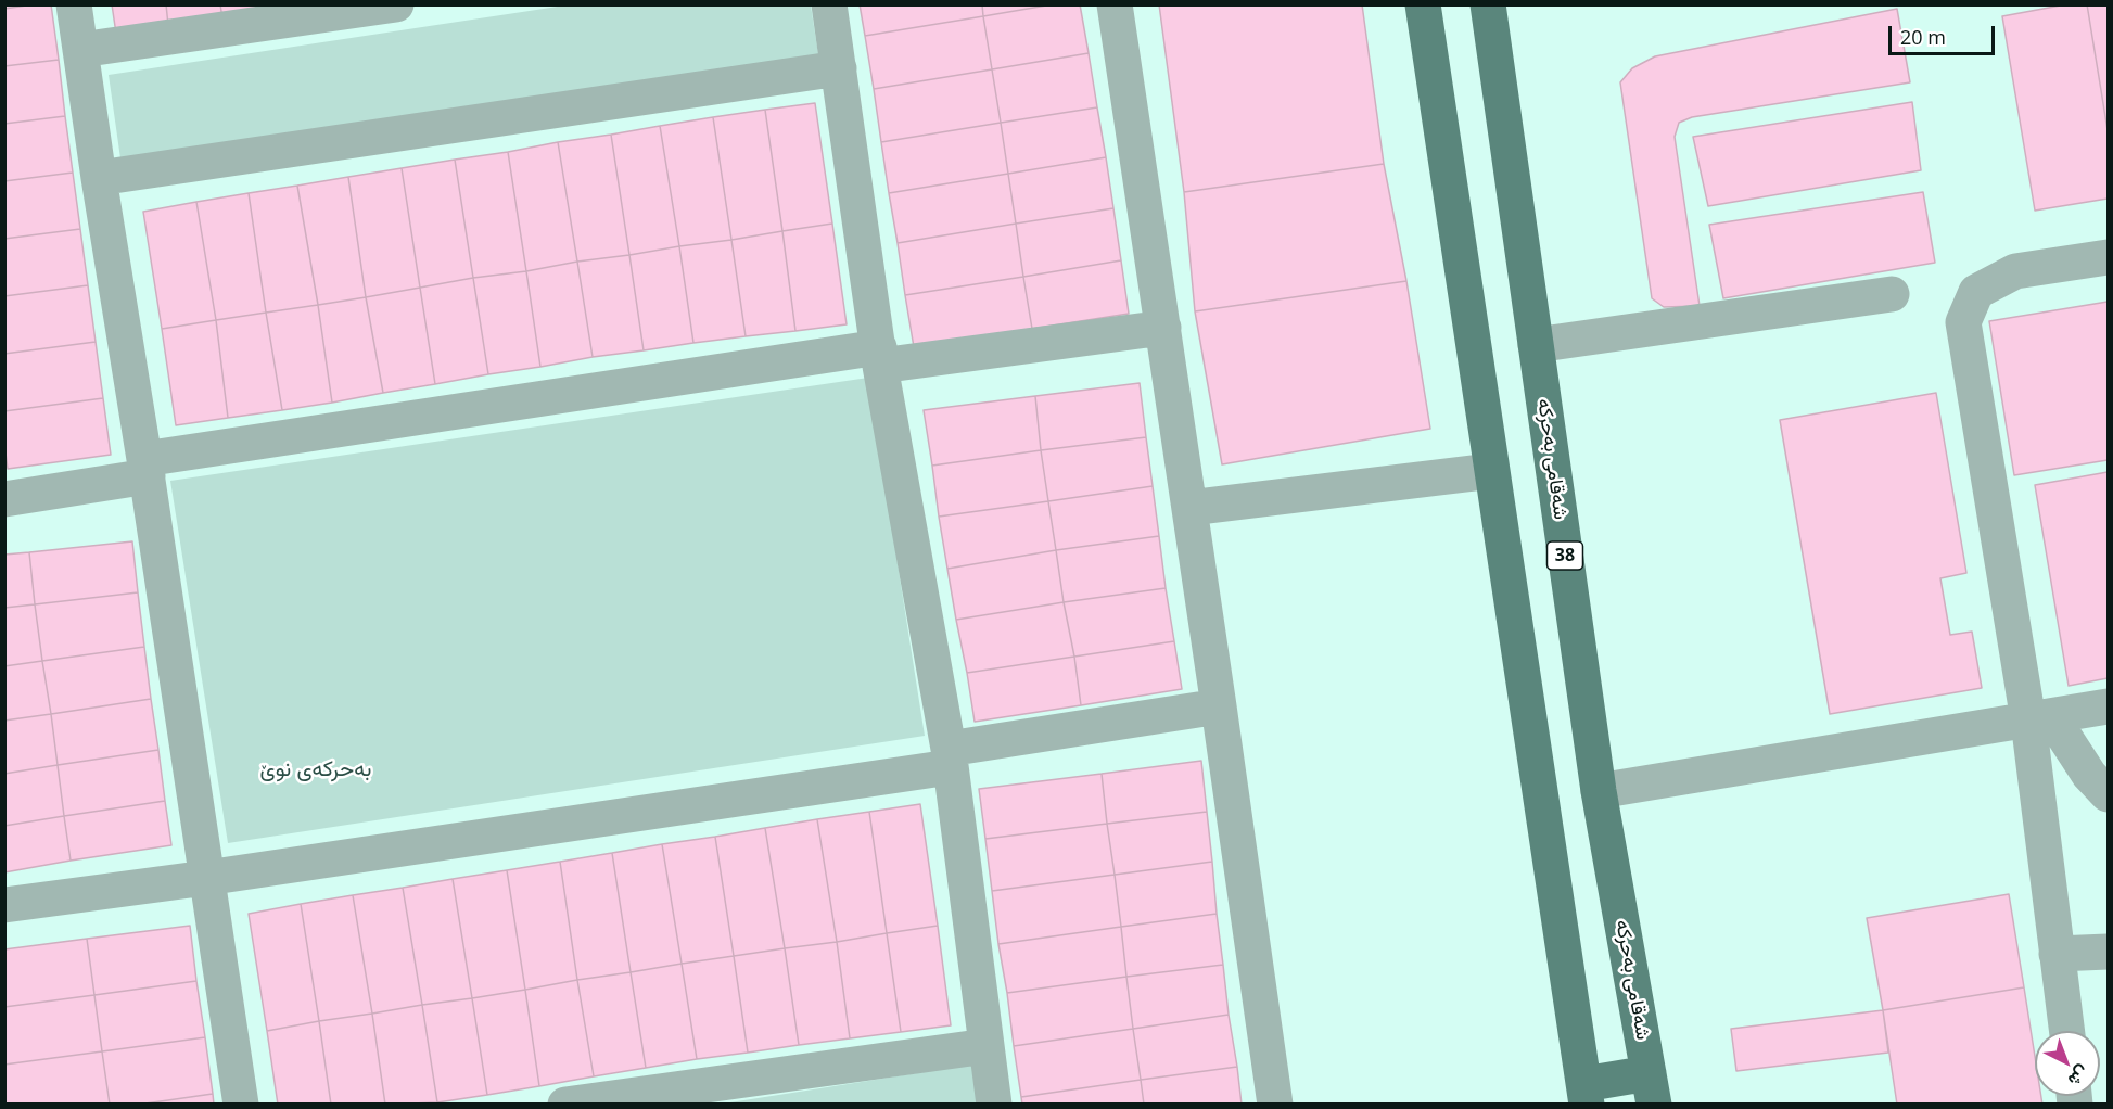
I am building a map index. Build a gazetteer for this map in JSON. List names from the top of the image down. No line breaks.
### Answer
{"streets":{"main road":["شەقامی بەحرکە","38"]},"districts":["بەحرکەی نوێ"],"scale_bar":"20 m","north":"bottom right"}
